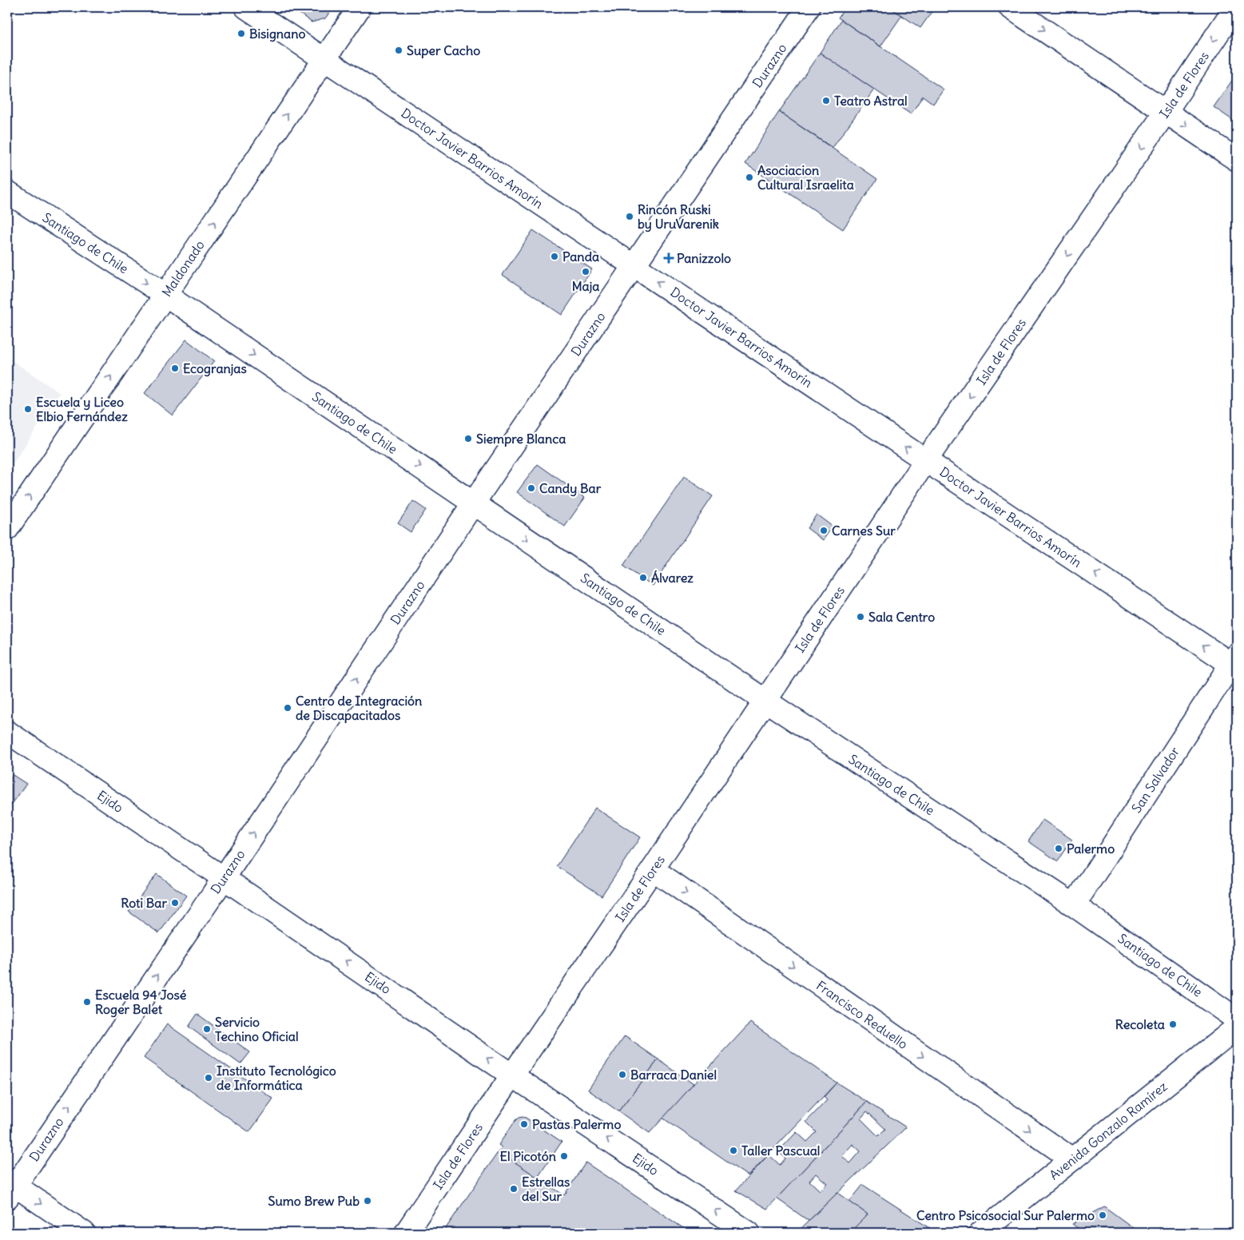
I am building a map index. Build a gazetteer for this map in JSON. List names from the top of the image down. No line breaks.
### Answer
{"streets":{"street":["Durazno","Isla de Flores","Doctor Javier Barrios Amorín","Santiago de Chile","Maldonado","San Salvador","Ejido","Francisco Reduello","Avenida Gonzalo Ramírez"]},"crossings":[["Durazno","Doctor Javier Barrios Amorín"],["Durazno","Santiago de Chile"],["Durazno","Ejido"],["Isla de Flores","Doctor Javier Barrios Amorín"],["Isla de Flores","Santiago de Chile"],["Isla de Flores","Ejido"],["Isla de Flores","Francisco Reduello"],["Doctor Javier Barrios Amorín","Maldonado"],["Doctor Javier Barrios Amorín","San Salvador"],["Santiago de Chile","Maldonado"],["Santiago de Chile","San Salvador"],["Francisco Reduello","Avenida Gonzalo Ramírez"]],"one_way":["Durazno","Isla de Flores","Doctor Javier Barrios Amorín","Santiago de Chile","Maldonado","Ejido","Francisco Reduello"],"places":{"other":["Bisignano","Super Cacho","Teatro Astral","Asociacion Cultural Israelita","Rincón Ruski by UruVarenik","Panda","Maja","Ecogranjas","Escuela y Liceo Elbio Fernández","Siempre Blanca","Candy Bar","Carnes Sur","Álvarez","Sala Centro","Centro de Integración de Discapacitados","Palermo","Roti Bar","Escuela 94 José Roger Balet","Recoleta","Servicio Techino Oficial","Barraca Daniel","Instituto Tecnológico de Informática","Pastas Palermo","Taller Pascual","El Picotón","Estrellas del Sur","Sumo Brew Pub","Centro Psicosocial Sur Palermo"],"health":["Panizzolo"]}}
